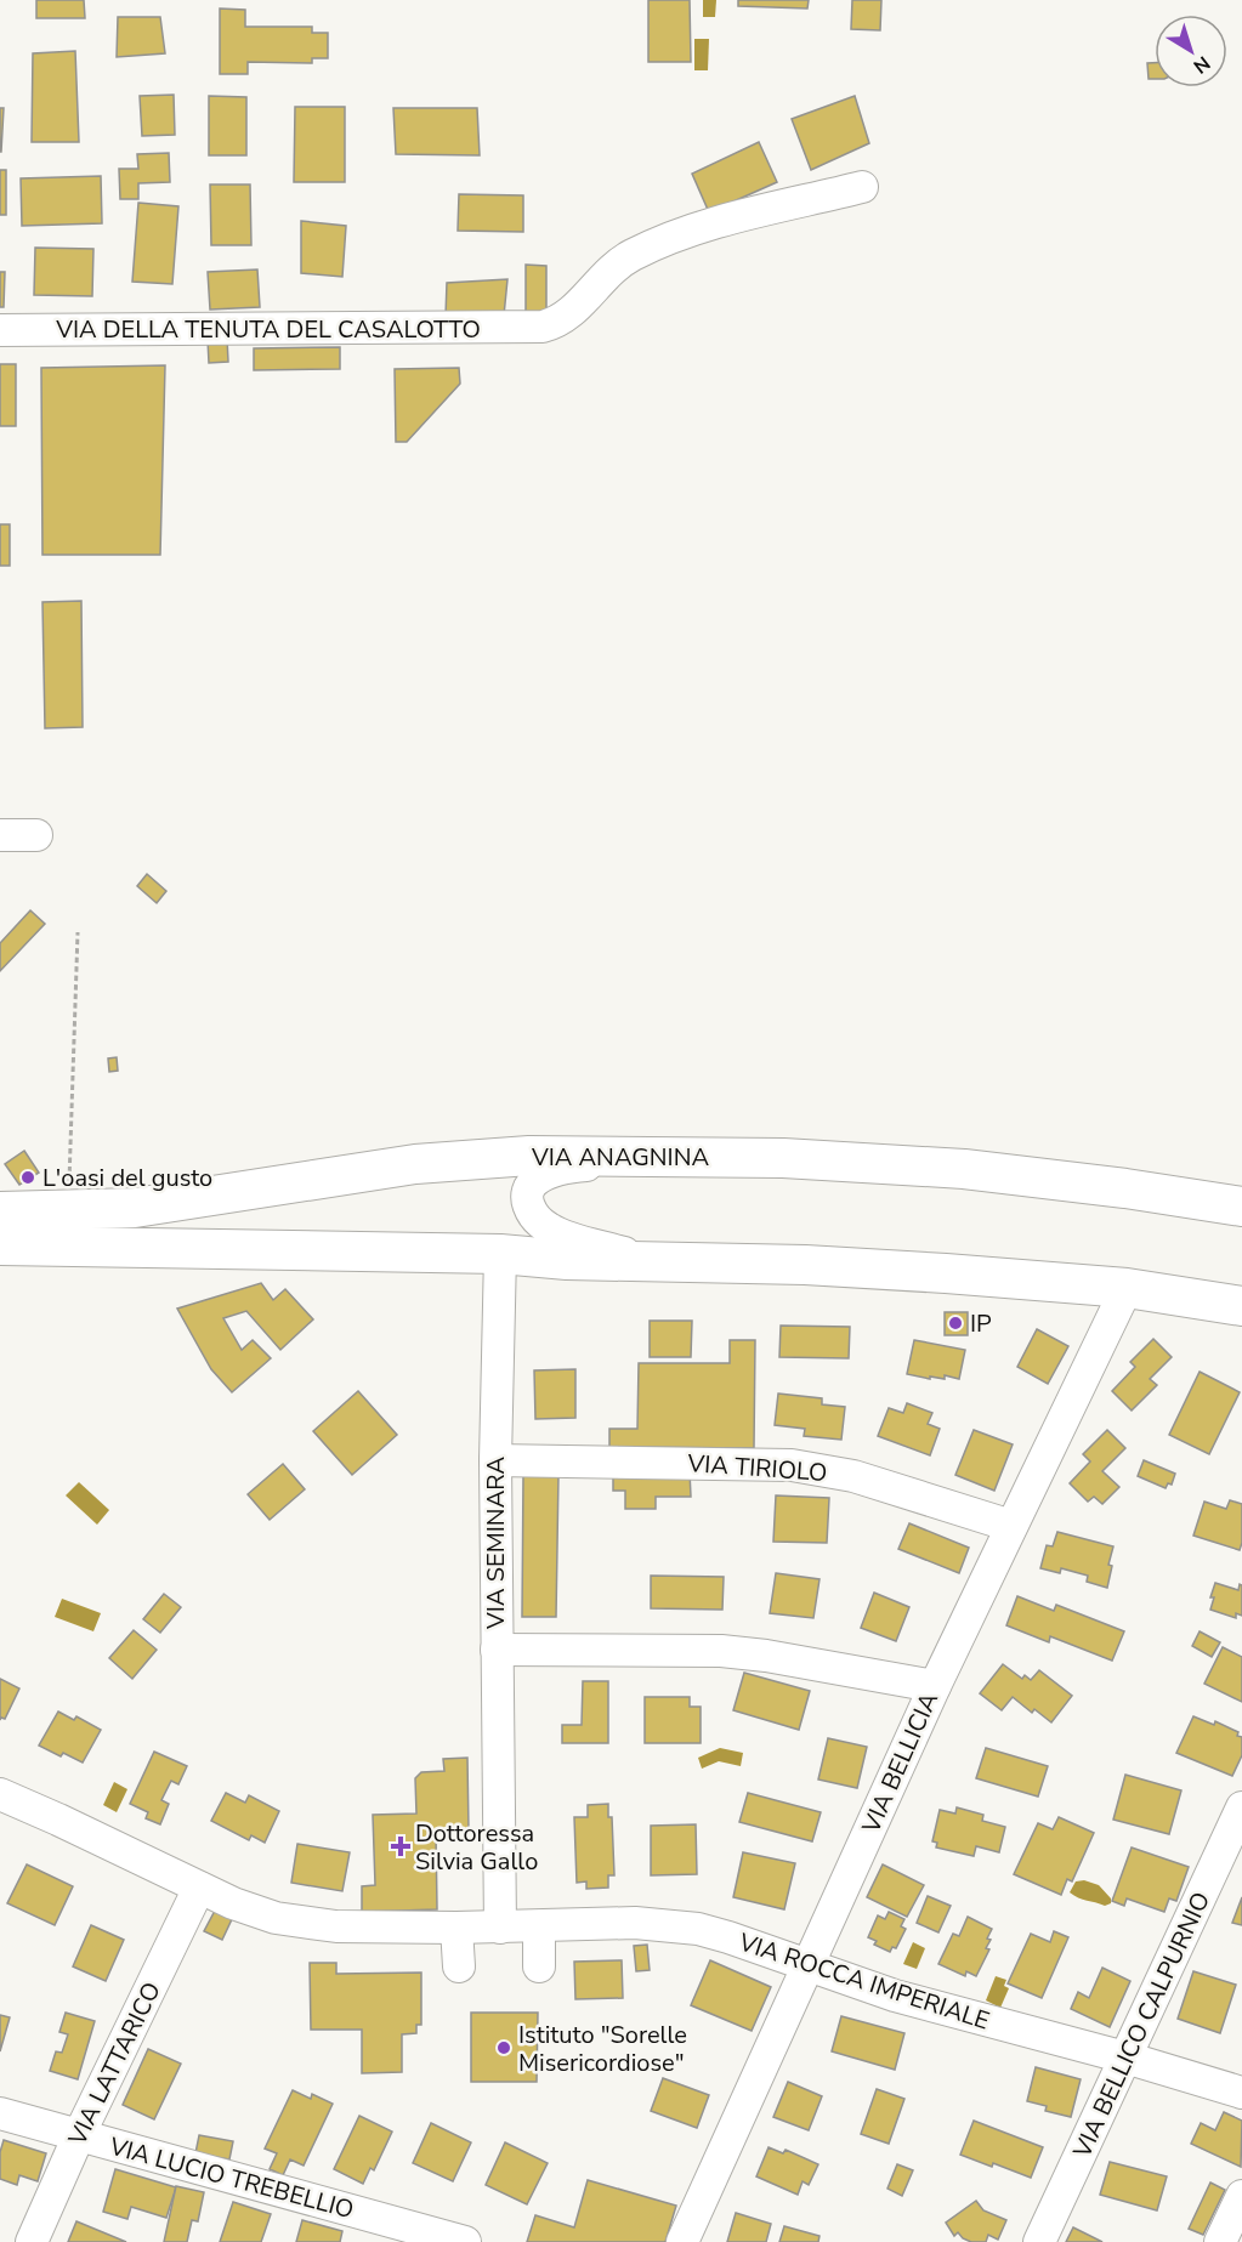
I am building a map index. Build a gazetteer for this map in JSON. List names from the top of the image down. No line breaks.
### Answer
{"streets":{"main road":["VIA ANAGNINA"],"street":["VIA DELLA TENUTA DEL CASALOTTO","VIA TIRIOLO","VIA SEMINARA","VIA BELLICIA","VIA ROCCA IMPERIALE","VIA BELLICO CALPURNIO","VIA LATTARICO","VIA LUCIO TREBELLIO"]},"crossings":[["VIA TIRIOLO","VIA SEMINARA"],["VIA TIRIOLO","VIA BELLICIA"],["VIA SEMINARA","VIA ROCCA IMPERIALE"],["VIA BELLICIA","VIA ROCCA IMPERIALE"],["VIA ROCCA IMPERIALE","VIA BELLICO CALPURNIO"],["VIA ROCCA IMPERIALE","VIA LATTARICO"],["VIA LATTARICO","VIA LUCIO TREBELLIO"]],"places":{"other":["L'oasi del gusto","IP","Istituto \"Sorelle Misericordiose\""],"health":["Dottoressa Silvia Gallo"]},"north":"bottom right"}
